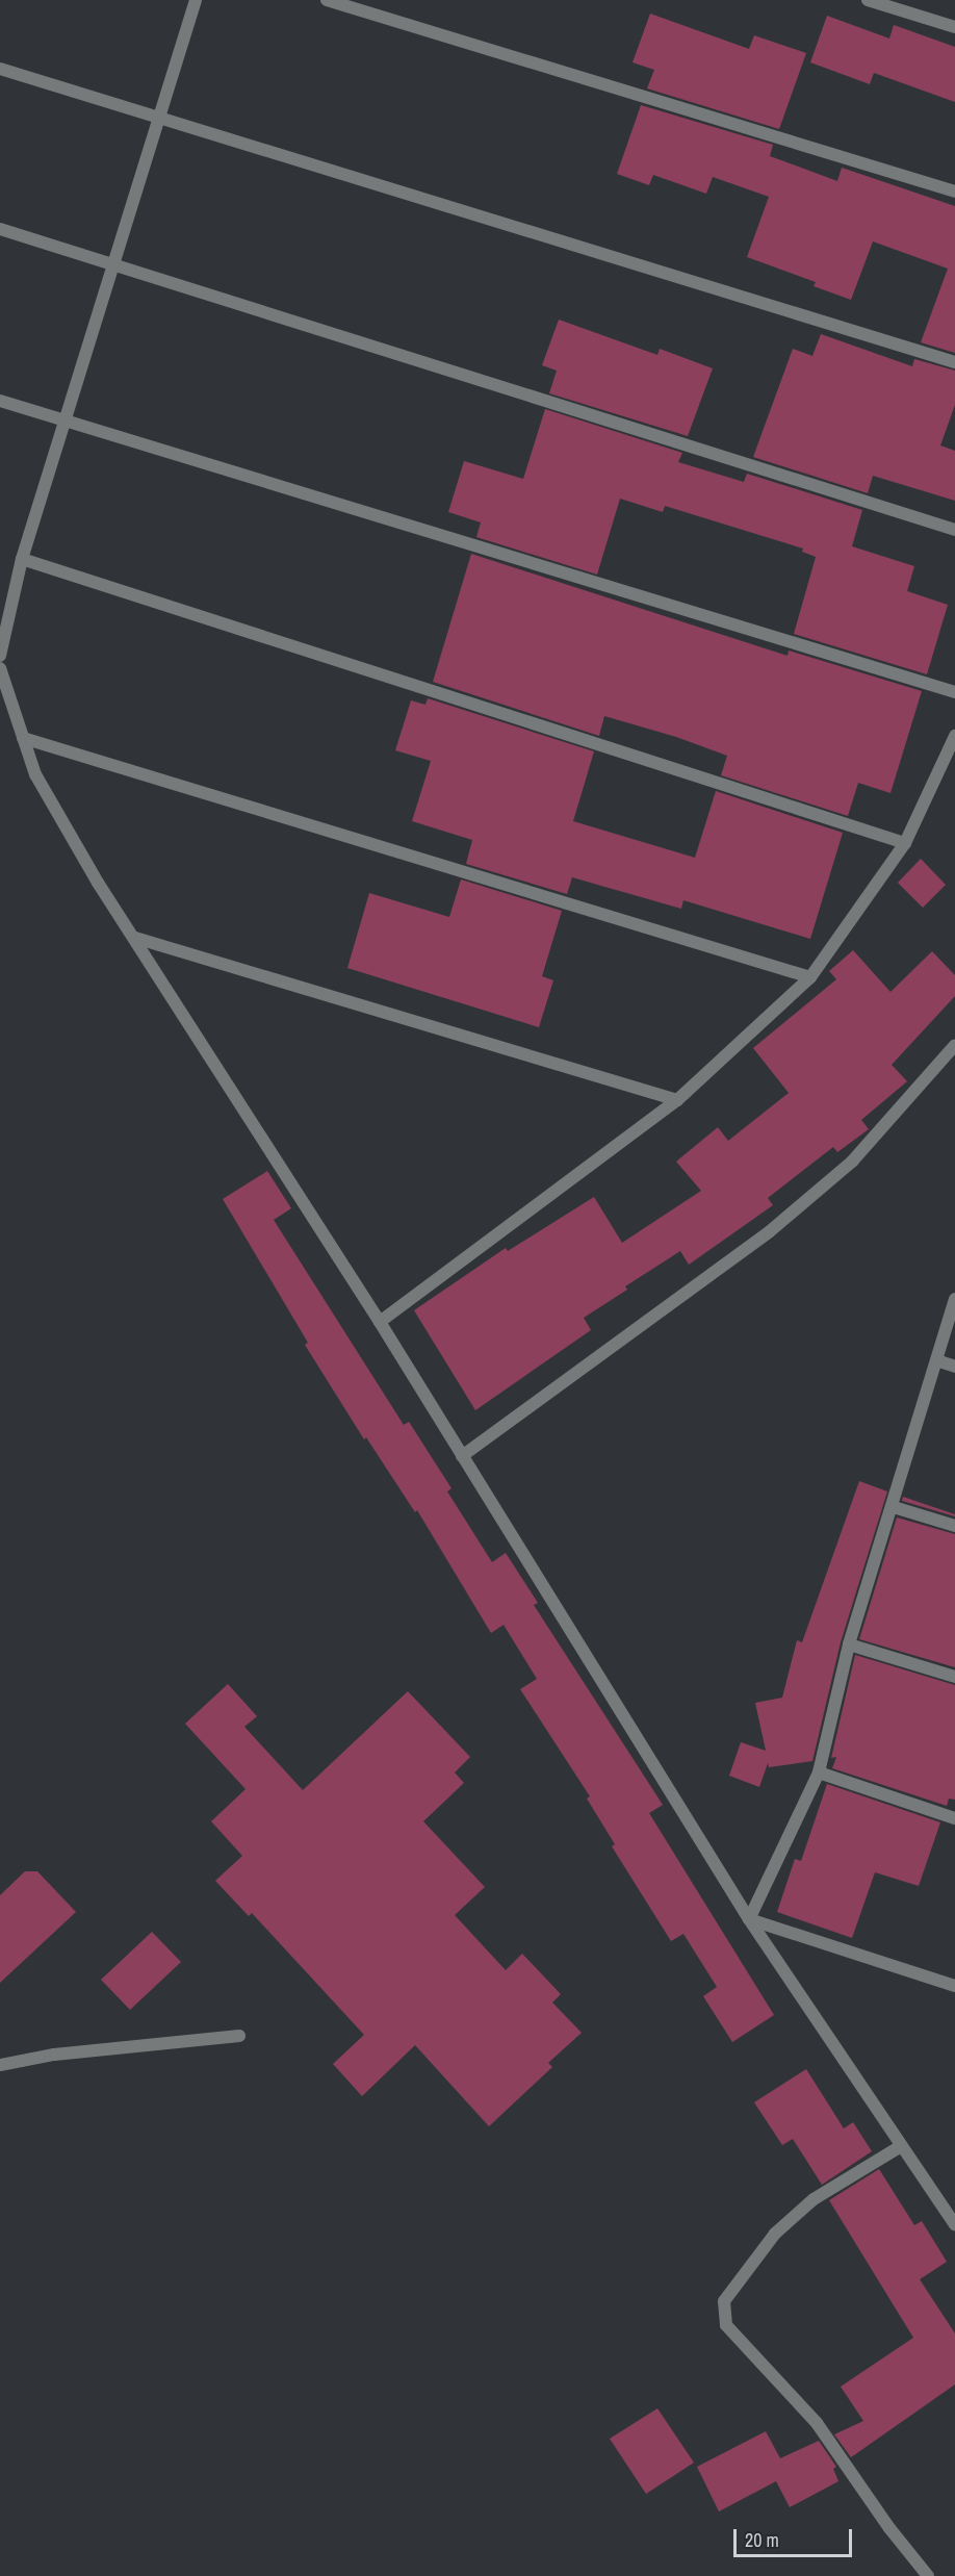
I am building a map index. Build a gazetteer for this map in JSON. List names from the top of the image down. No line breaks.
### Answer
{"scale_bar":"20 m"}
